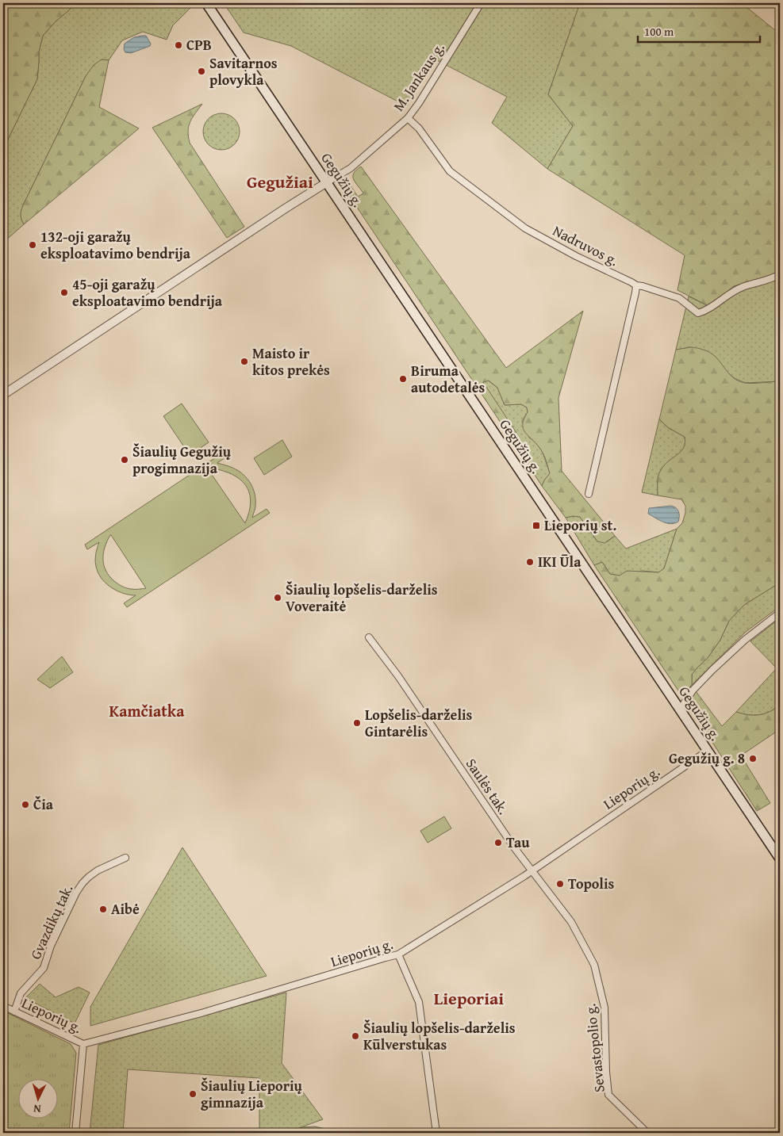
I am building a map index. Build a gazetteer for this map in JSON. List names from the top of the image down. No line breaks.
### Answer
{"streets":{"main road":["Gegužių g."],"street":["M. Jankaus g.","Nadruvos g.","Saulės tak.","Lieporių g.","Gvazdikų tak.","Sevastopolio g."]},"crossings":[["M. Jankaus g.","Gegužių g."],["M. Jankaus g.","Nadruvos g."],["Gegužių g.","Lieporių g."],["Saulės tak.","Lieporių g."],["Saulės tak.","Sevastopolio g."],["Lieporių g.","Gvazdikų tak."],["Lieporių g.","Sevastopolio g."]],"districts":["Gegužiai","Kamčiatka","Lieporiai"],"places":{"other":["CPB","Savitarnos plovykla","132-oji garažų eksploatavimo bendrija","45-oji garažų eksploatavimo bendrija","Maisto ir kitos prekės","Biruma autodetalės","Šiaulių Gegužių progimnazija","IKI Ūla","Šiaulių lopšelis-darželis Voveraitė","Lopšelis-darželis Gintarėlis","Gegužių g. 8","Čia","Tau","Topolis","Aibė","Šiaulių lopšelis-darželis Kūlverstukas","Šiaulių Lieporių gimnazija"],"transit":["Lieporių st."]},"scale_bar":"100 m","north":"bottom"}
